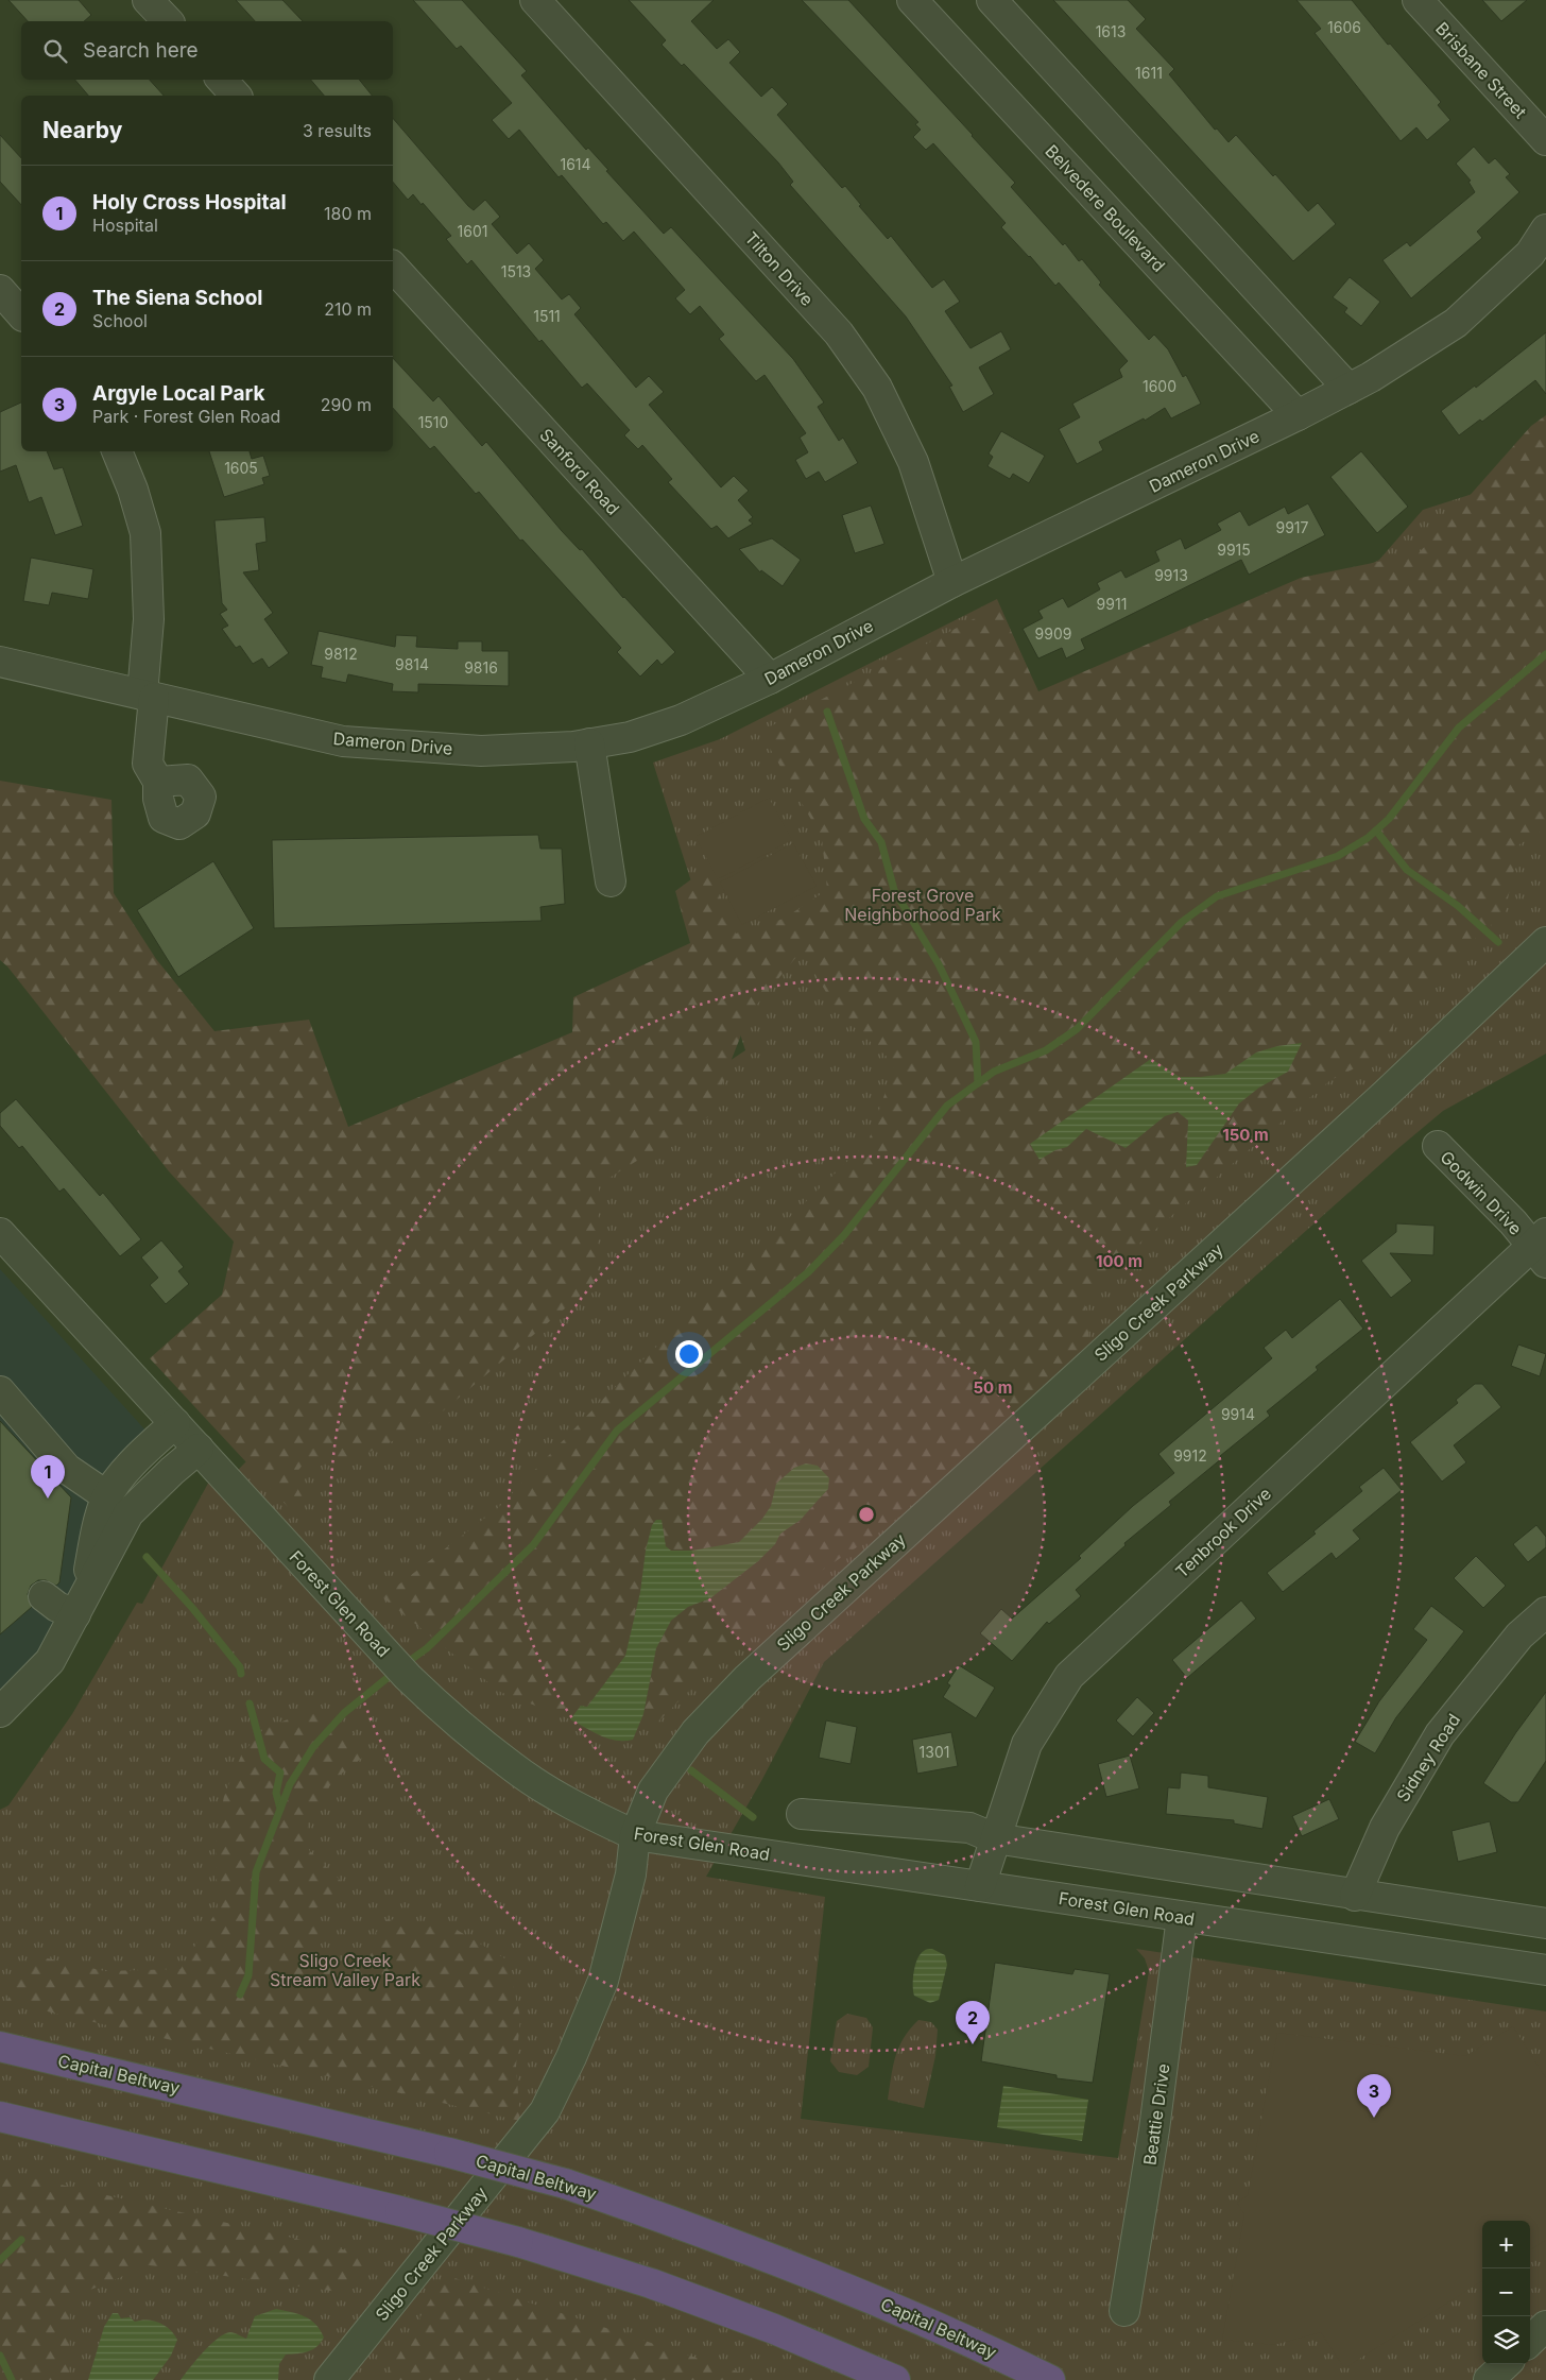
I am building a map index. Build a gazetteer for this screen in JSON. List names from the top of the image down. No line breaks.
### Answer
{"streets":{"highway":["Capital Beltway"],"street":["Brisbane Street","Belvedere Boulevard","Tilton Drive","Dameron Drive","Sanford Road","Godwin Drive","Sligo Creek Parkway","Tenbrook Drive","Forest Glen Road","Sidney Road","Beattie Drive"]},"crossings":[["Belvedere Boulevard","Dameron Drive"],["Tilton Drive","Dameron Drive"],["Dameron Drive","Sanford Road"],["Godwin Drive","Tenbrook Drive"],["Sligo Creek Parkway","Forest Glen Road"],["Tenbrook Drive","Forest Glen Road"],["Forest Glen Road","Beattie Drive"]],"parks":["Forest Grove Neighborhood Park","Sligo Creek Stream Valley Park"],"house_numbers":["1606","1613","1611","1614","1601","1513","1511","1600","1510","1605","9917","9915","9913","9911","9909","9812","9814","9816","9914","9912","1301"],"page":{"search":"Search here","heading":["Nearby","3 results"],"list":[{"mark":"1","name":"Holy Cross Hospital","note":"Hospital","value":"180 m"},{"mark":"2","name":"The Siena School","note":"School","value":"210 m"},{"mark":"3","name":"Argyle Local Park","note":"Park · Forest Glen Road","value":"290 m"}],"pins":["1","2","3"],"map_buttons":["+","−"]},"rings":["150 m","100 m","50 m"]}
